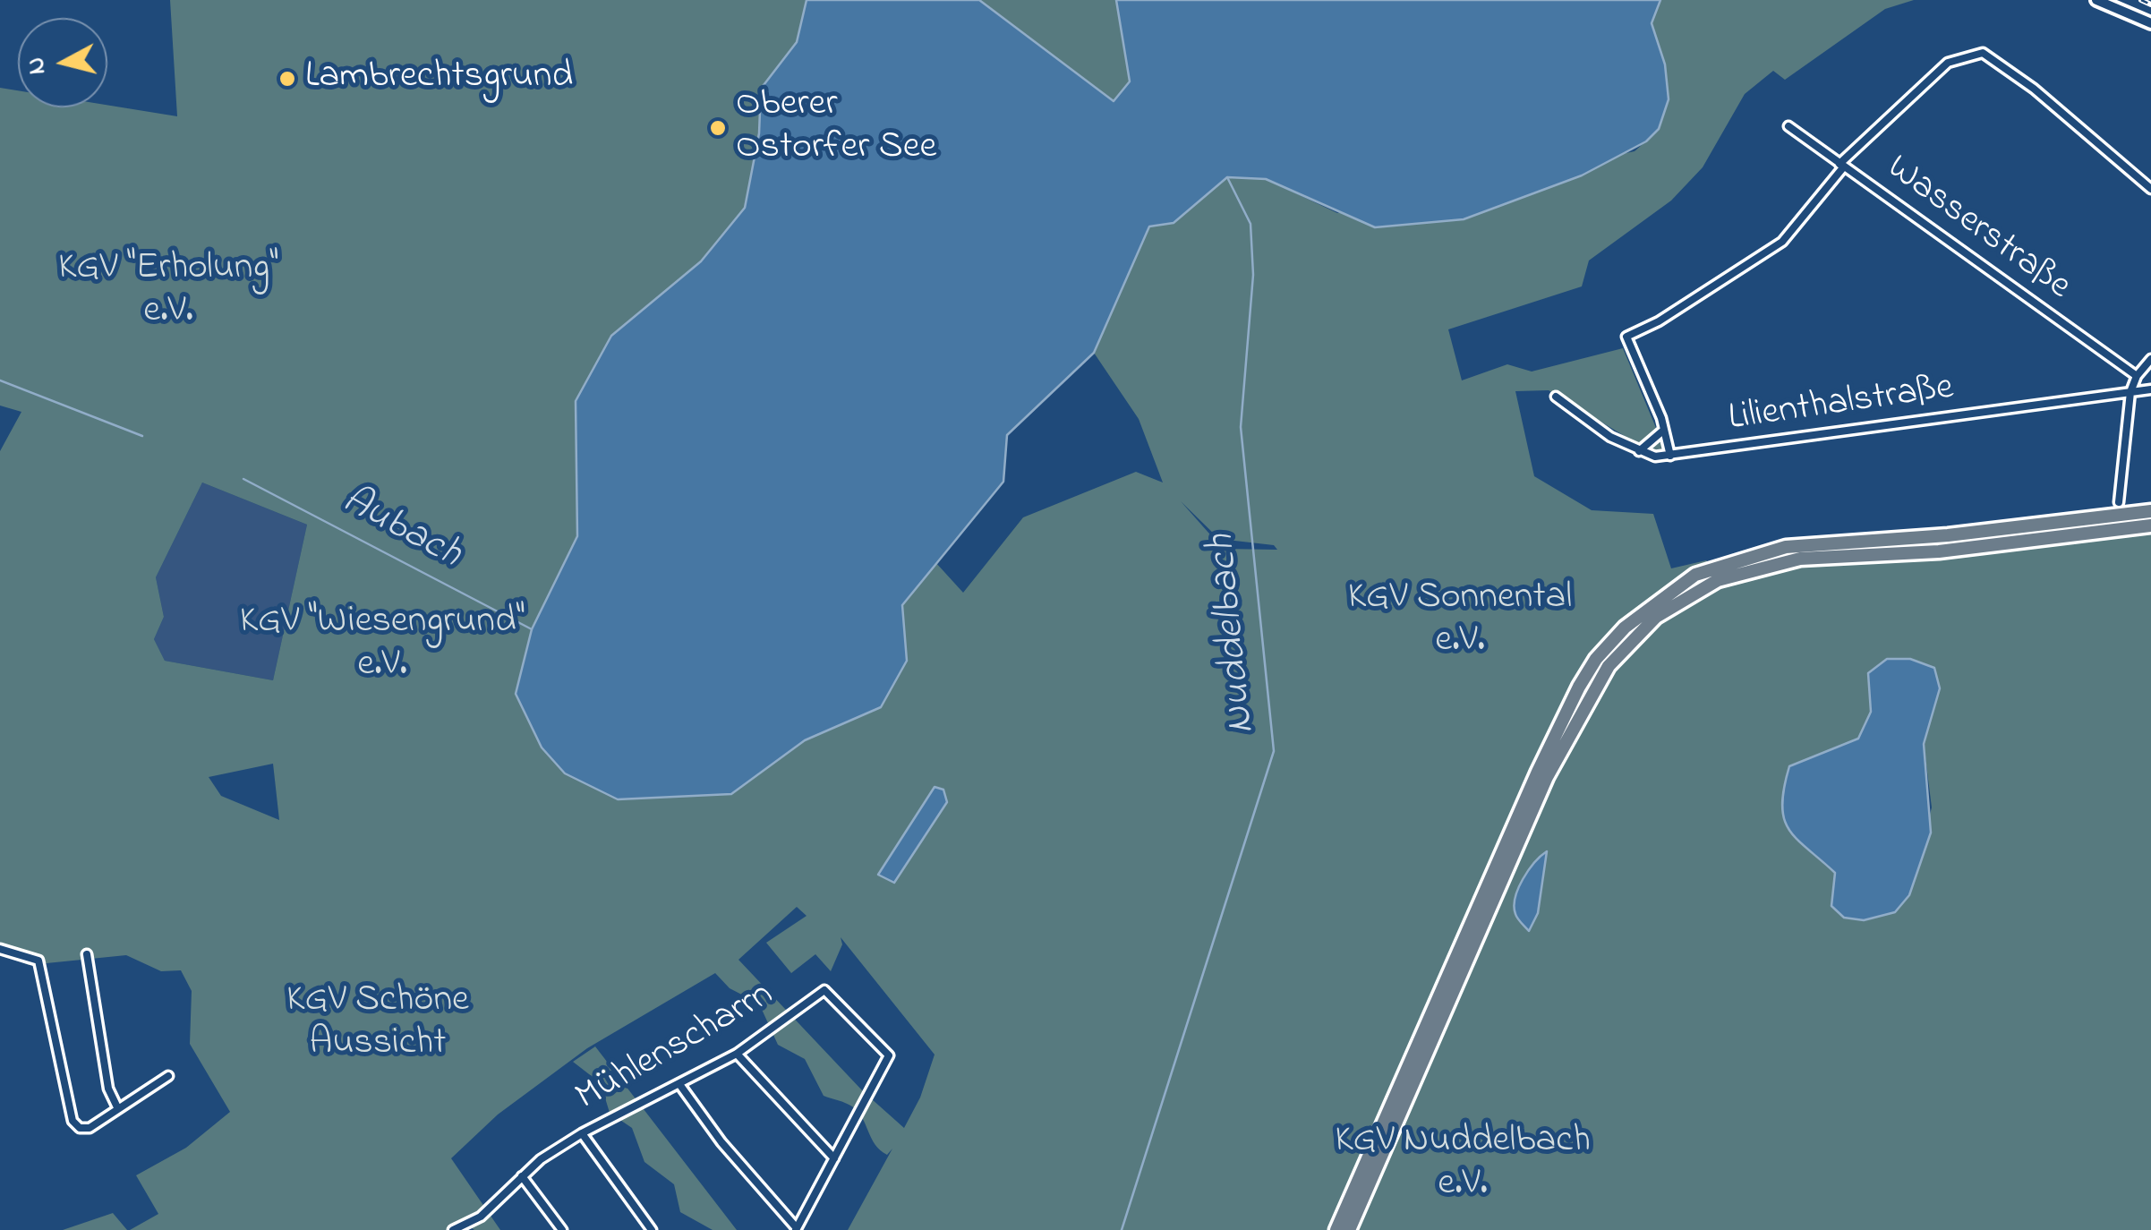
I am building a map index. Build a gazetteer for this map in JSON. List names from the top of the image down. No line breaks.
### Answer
{"streets":{"street":["Wasserstraße","Lilienthalstraße","Mühlenscharrn"]},"water":["Aubach","Nuddelbach"],"parks":["KGV \"Erholung\" e.V.","KGV Sonnental e.V.","KGV \"Wiesengrund\" e.V.","KGV Schöne Aussicht","KGV Nuddelbach e.V."],"places":["Lambrechtsgrund","Oberer Ostorfer See"],"north":"left"}
